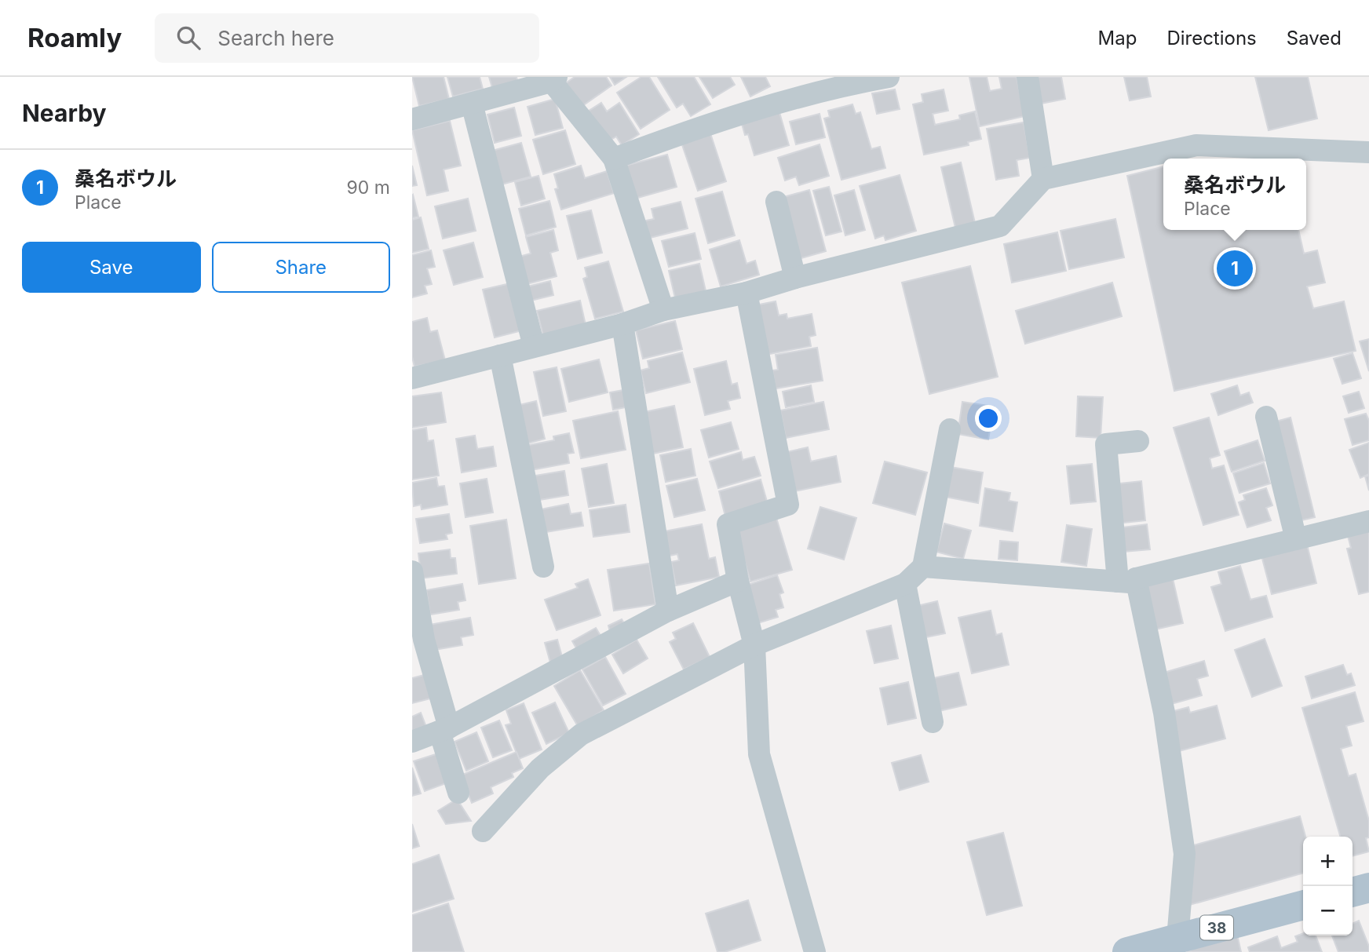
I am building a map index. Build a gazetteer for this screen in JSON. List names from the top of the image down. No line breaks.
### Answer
{"streets":{"main road":["38"]},"page":{"header":"Roamly","search":"Search here","nav":["Map","Directions","Saved"],"heading":"Nearby","list":[{"mark":"1","name":"桑名ボウル","note":"Place","value":"90 m"}],"popup":["桑名ボウル","Place"],"buttons":["Save","Share"],"pins":"1","map_buttons":["+","−"]}}
